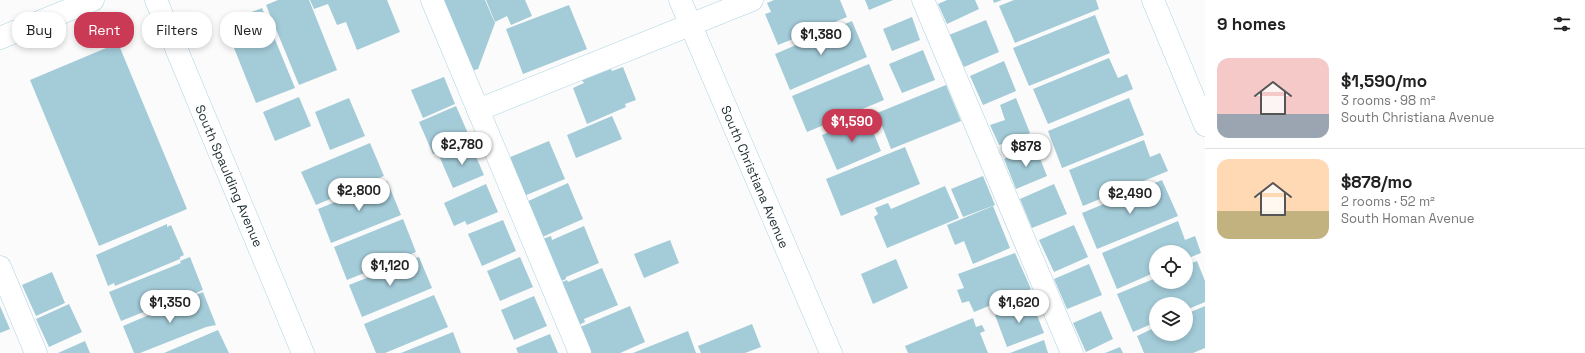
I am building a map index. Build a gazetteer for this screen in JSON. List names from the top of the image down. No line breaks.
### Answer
{"streets":{"street":["South Spaulding Avenue","South Christiana Avenue"]},"page":{"heading":"9 homes","chip":["Buy","Rent","Filters","New"],"price":["$1,380","$1,590","$2,780","$878","$2,800","$2,490","$1,120","$1,350","$1,620"],"list":[{"name":"$1,590/mo","note":"3 rooms · 98 m² · South Christiana Avenue"},{"name":"$878/mo","note":"2 rooms · 52 m² · South Homan Avenue"}]}}
